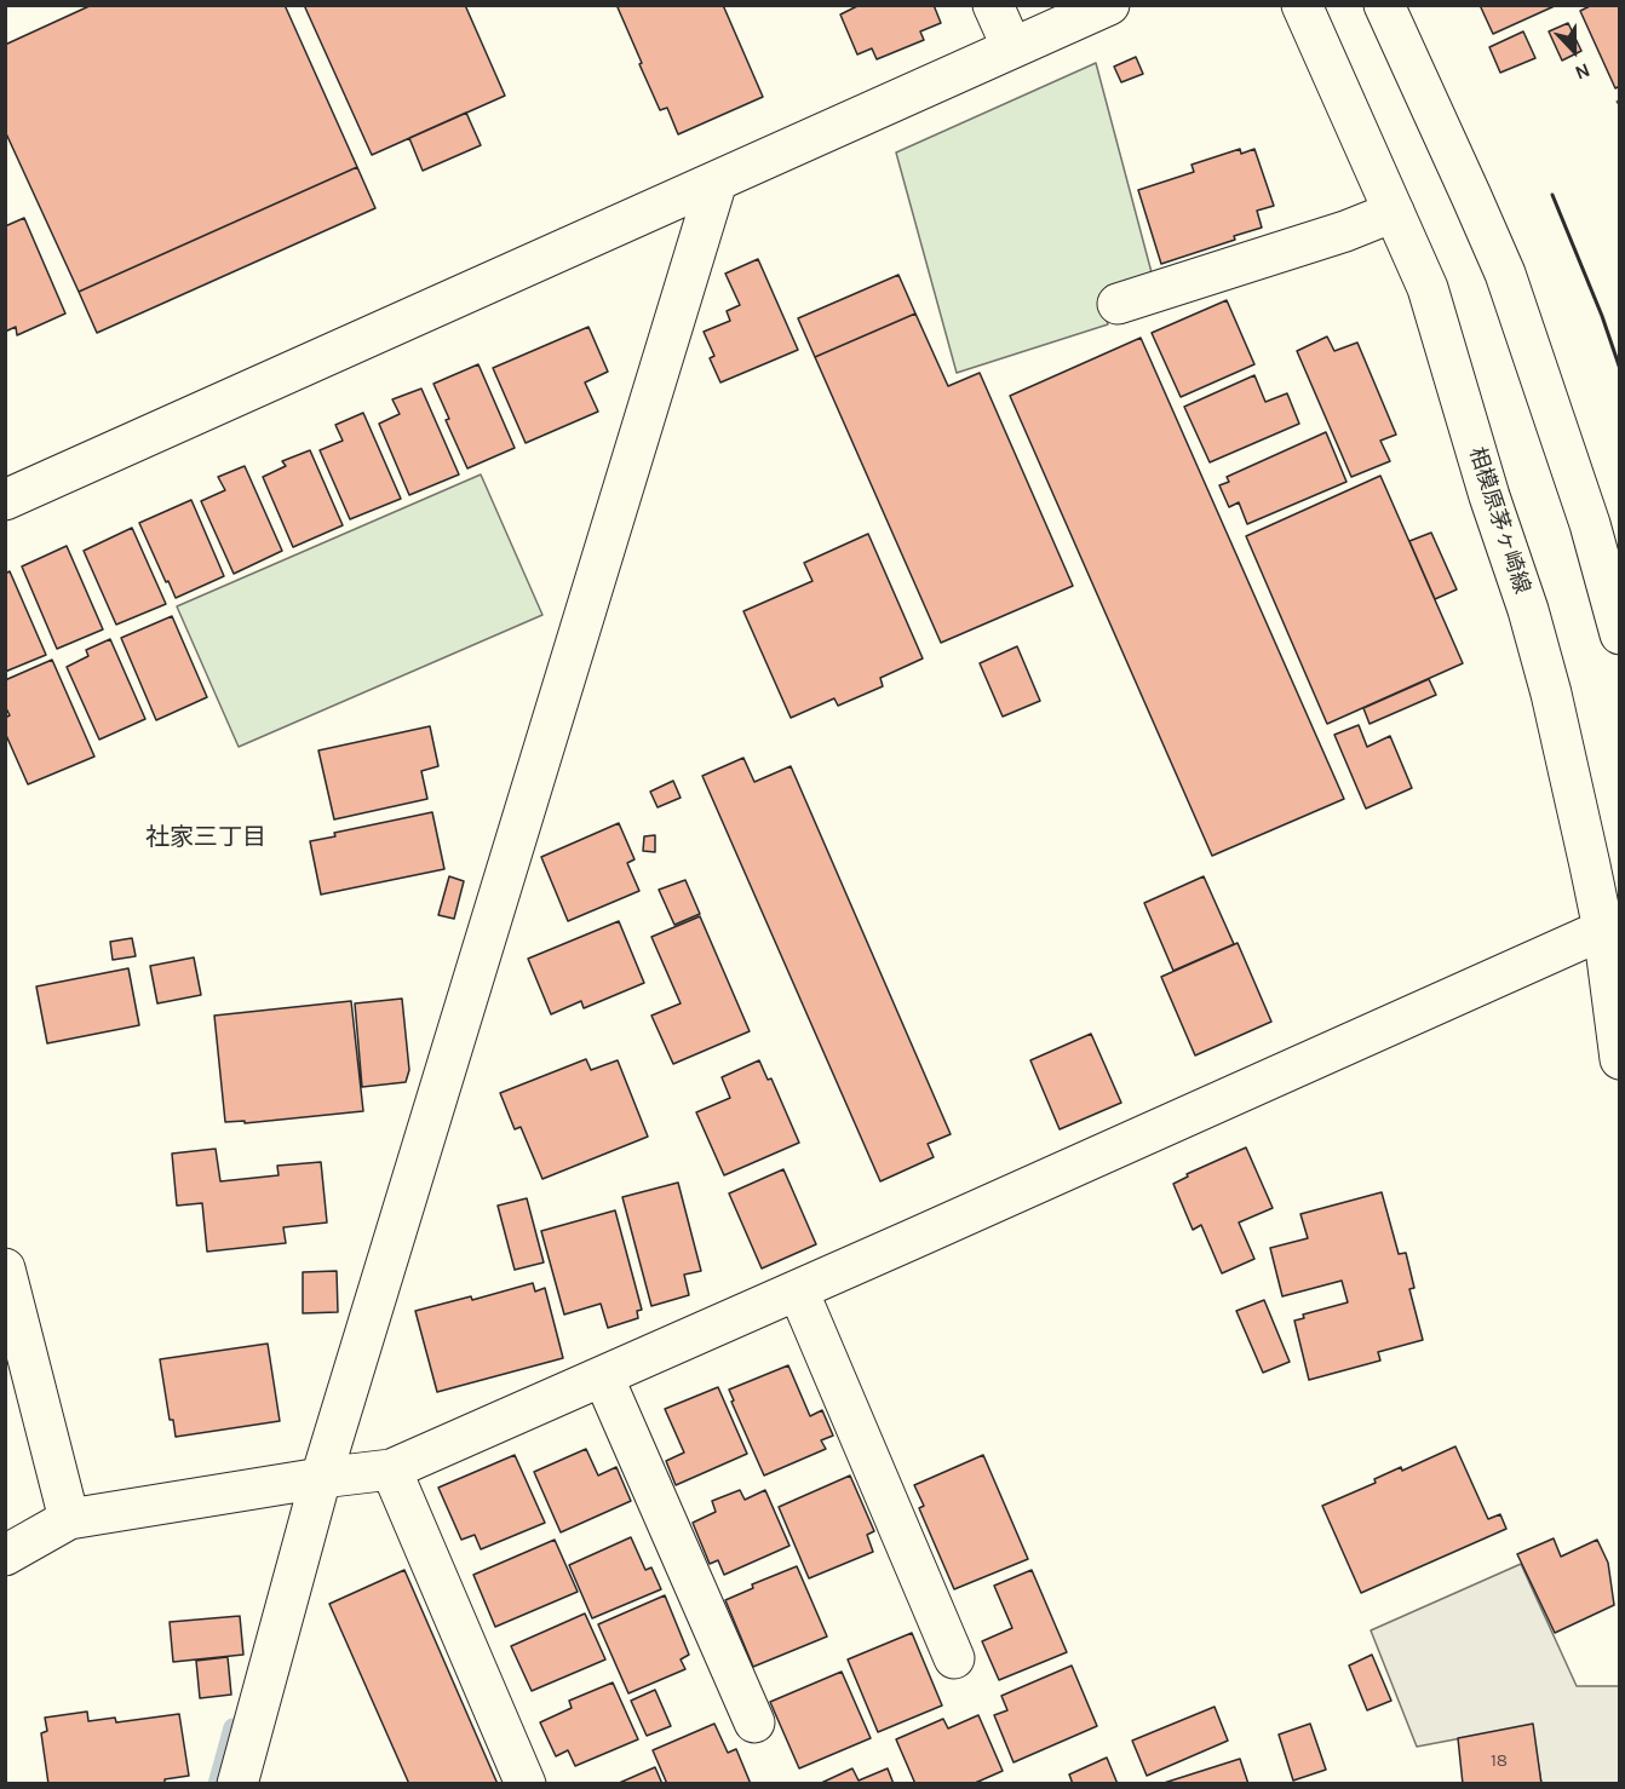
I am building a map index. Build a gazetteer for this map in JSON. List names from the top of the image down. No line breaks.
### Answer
{"streets":{"street":["相模原茅ヶ崎線"]},"districts":["社家三丁目"],"house_numbers":["18"],"north":"bottom"}
